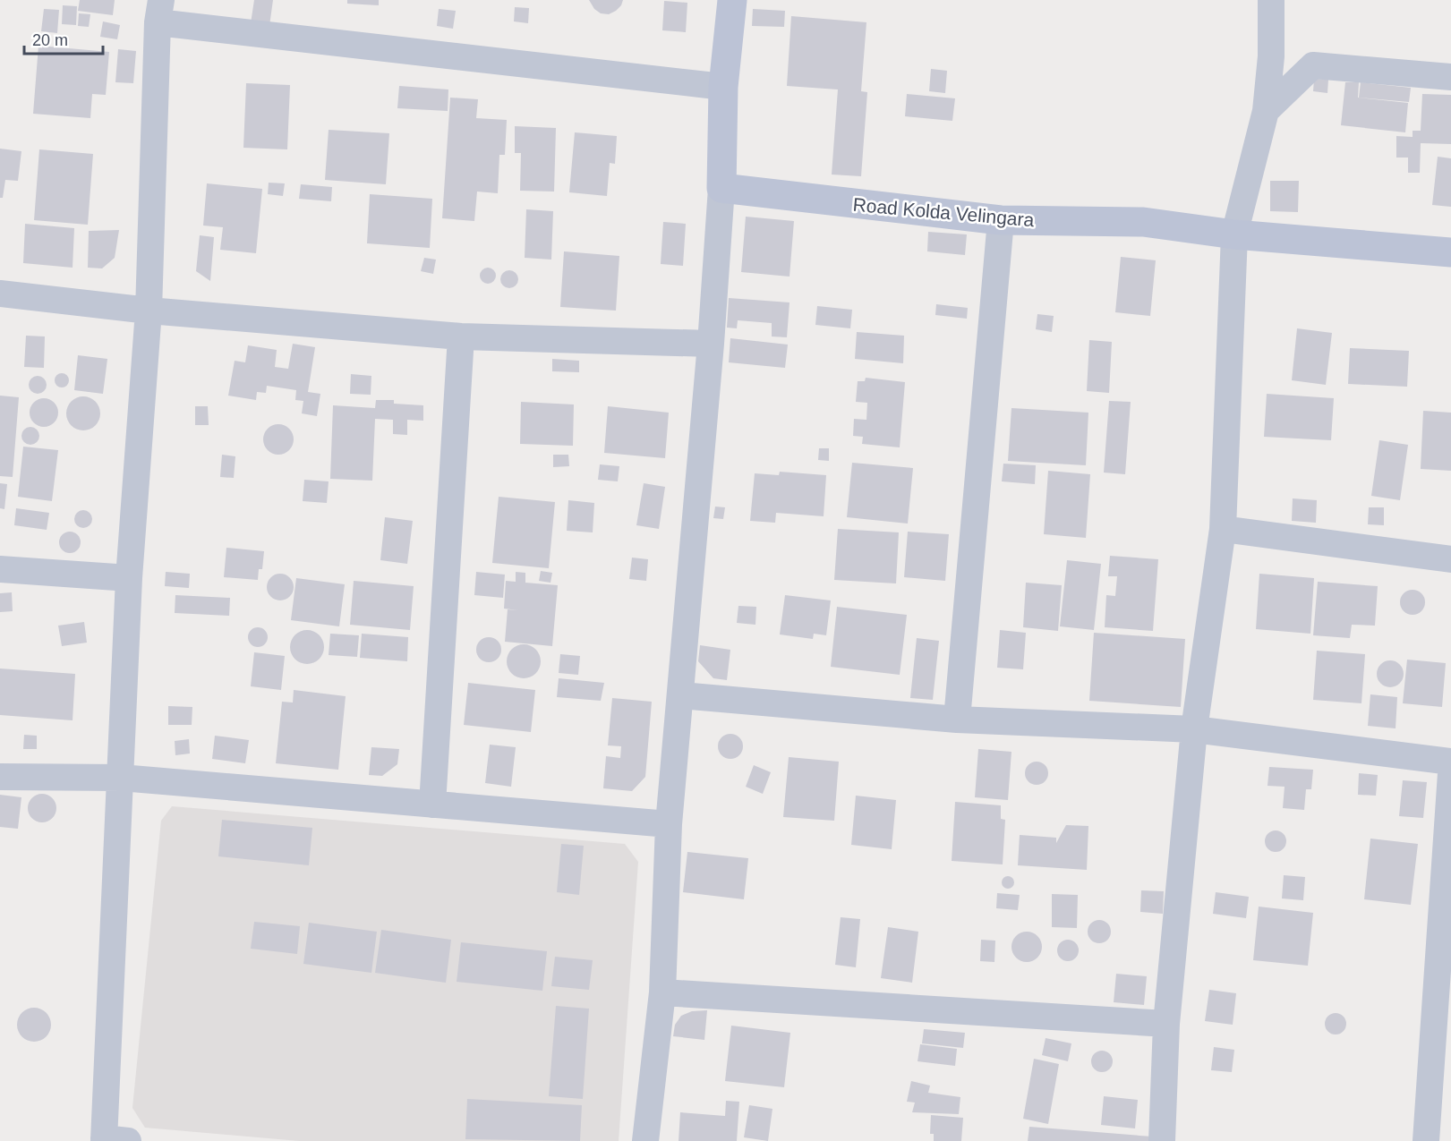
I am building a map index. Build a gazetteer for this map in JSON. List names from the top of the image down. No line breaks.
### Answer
{"streets":{"main road":["Road Kolda Velingara"]},"scale_bar":"20 m"}
